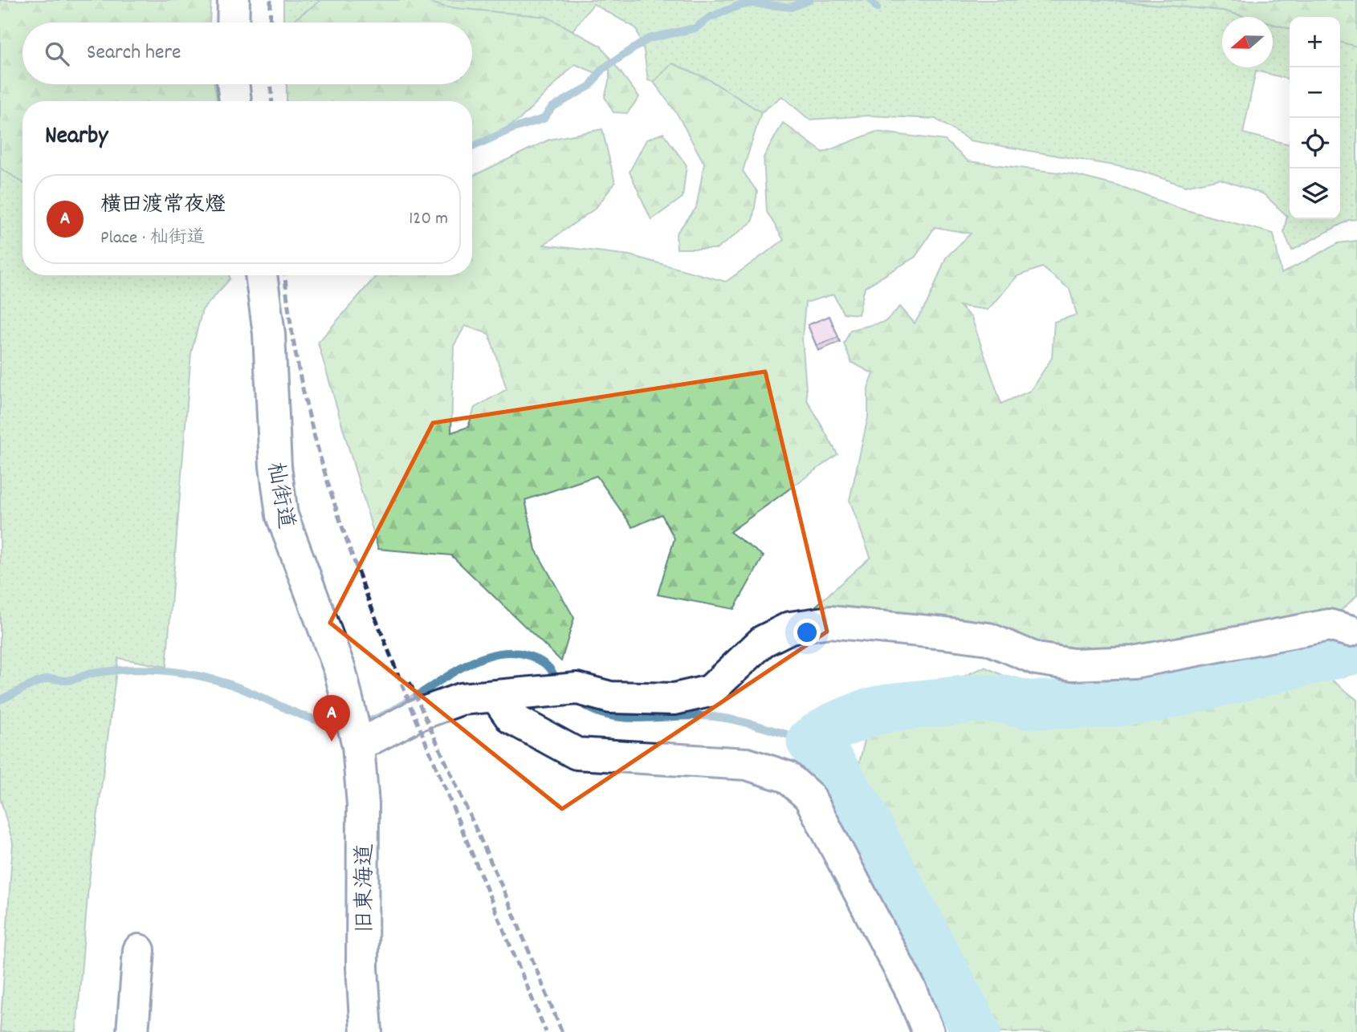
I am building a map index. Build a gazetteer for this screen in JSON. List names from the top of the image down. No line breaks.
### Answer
{"streets":{"street":["杣街道","旧東海道"]},"crossings":[["杣街道","旧東海道"]],"north":"left","page":{"map_buttons":["+","−"],"search":"Search here","heading":"Nearby","list":[{"mark":"A","name":"横田渡常夜燈","note":"Place · 杣街道","value":"120 m"}],"pins":"A"}}
